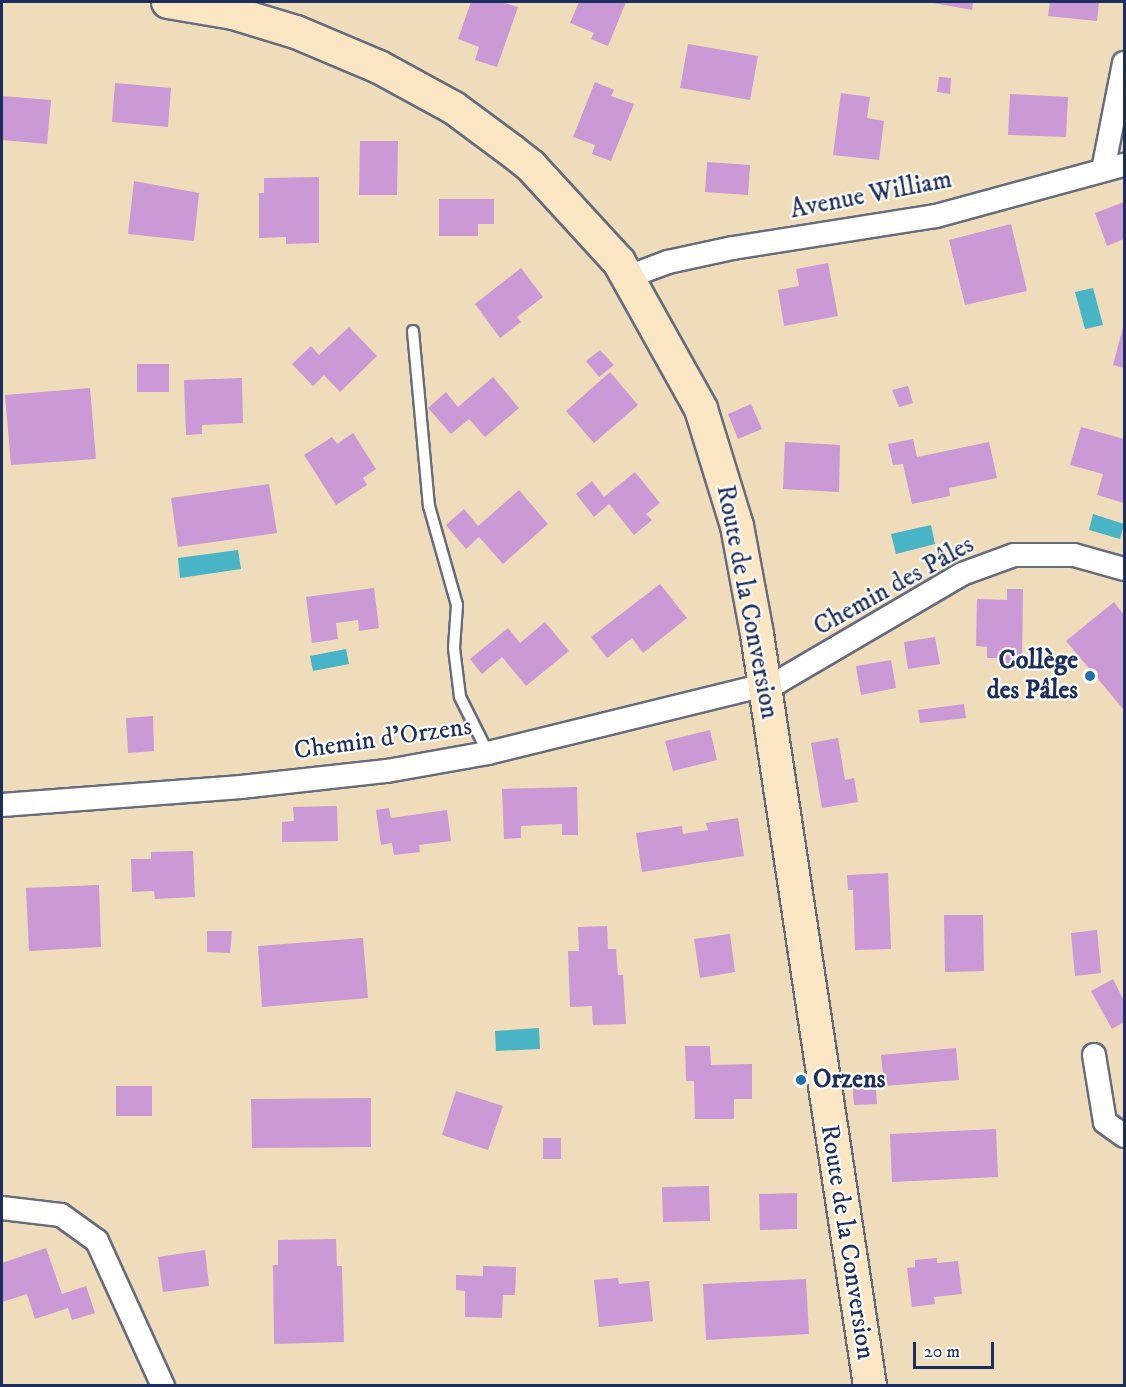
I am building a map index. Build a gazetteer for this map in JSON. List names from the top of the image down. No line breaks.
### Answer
{"streets":{"main road":["Route de la Conversion"],"street":["Avenue William","Chemin des Pâles","Chemin d'Orzens"]},"crossings":[["Avenue William","Route de la Conversion"],["Chemin des Pâles","Route de la Conversion"],["Chemin des Pâles","Chemin d'Orzens"],["Route de la Conversion","Chemin d'Orzens"]],"places":["Collège des Pâles","Orzens"],"scale_bar":"20 m"}
